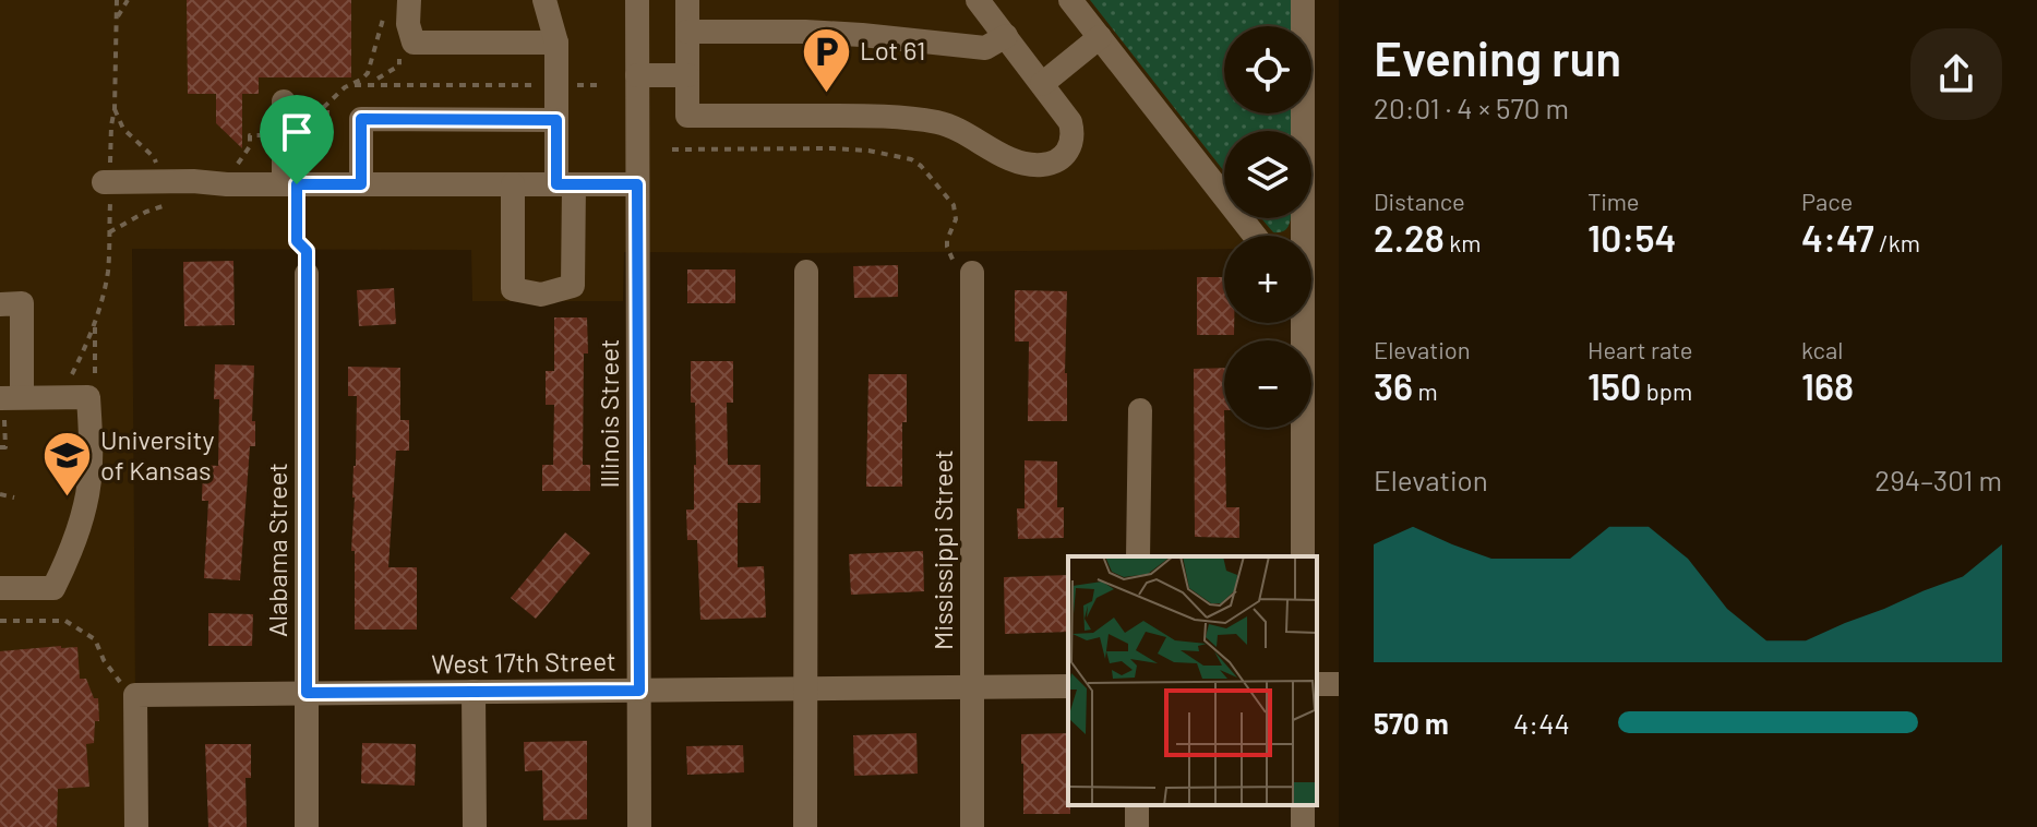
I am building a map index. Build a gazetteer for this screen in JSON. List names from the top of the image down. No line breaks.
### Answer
{"streets":{"street":["Illinois Street","Alabama Street","Mississippi Street","West 17th Street"]},"crossings":[["Illinois Street","West 17th Street"],["Alabama Street","West 17th Street"],["Mississippi Street","West 17th Street"]],"places":{"parking":["Lot 61"],"school or university":["University of Kansas"]},"page":{"heading":["Evening run","20:01 · 4 × 570 m"],"map_buttons":["+","−"],"stats":[["Distance","2.28 km"],["Time","10:54"],["Pace","4:47 /km"],["Elevation","36 m"],["Heart rate","150 bpm"],["kcal","168"]],"chart":["Elevation","294–301 m"],"list":[{"name":"570 m","note":"4:44"}]}}
